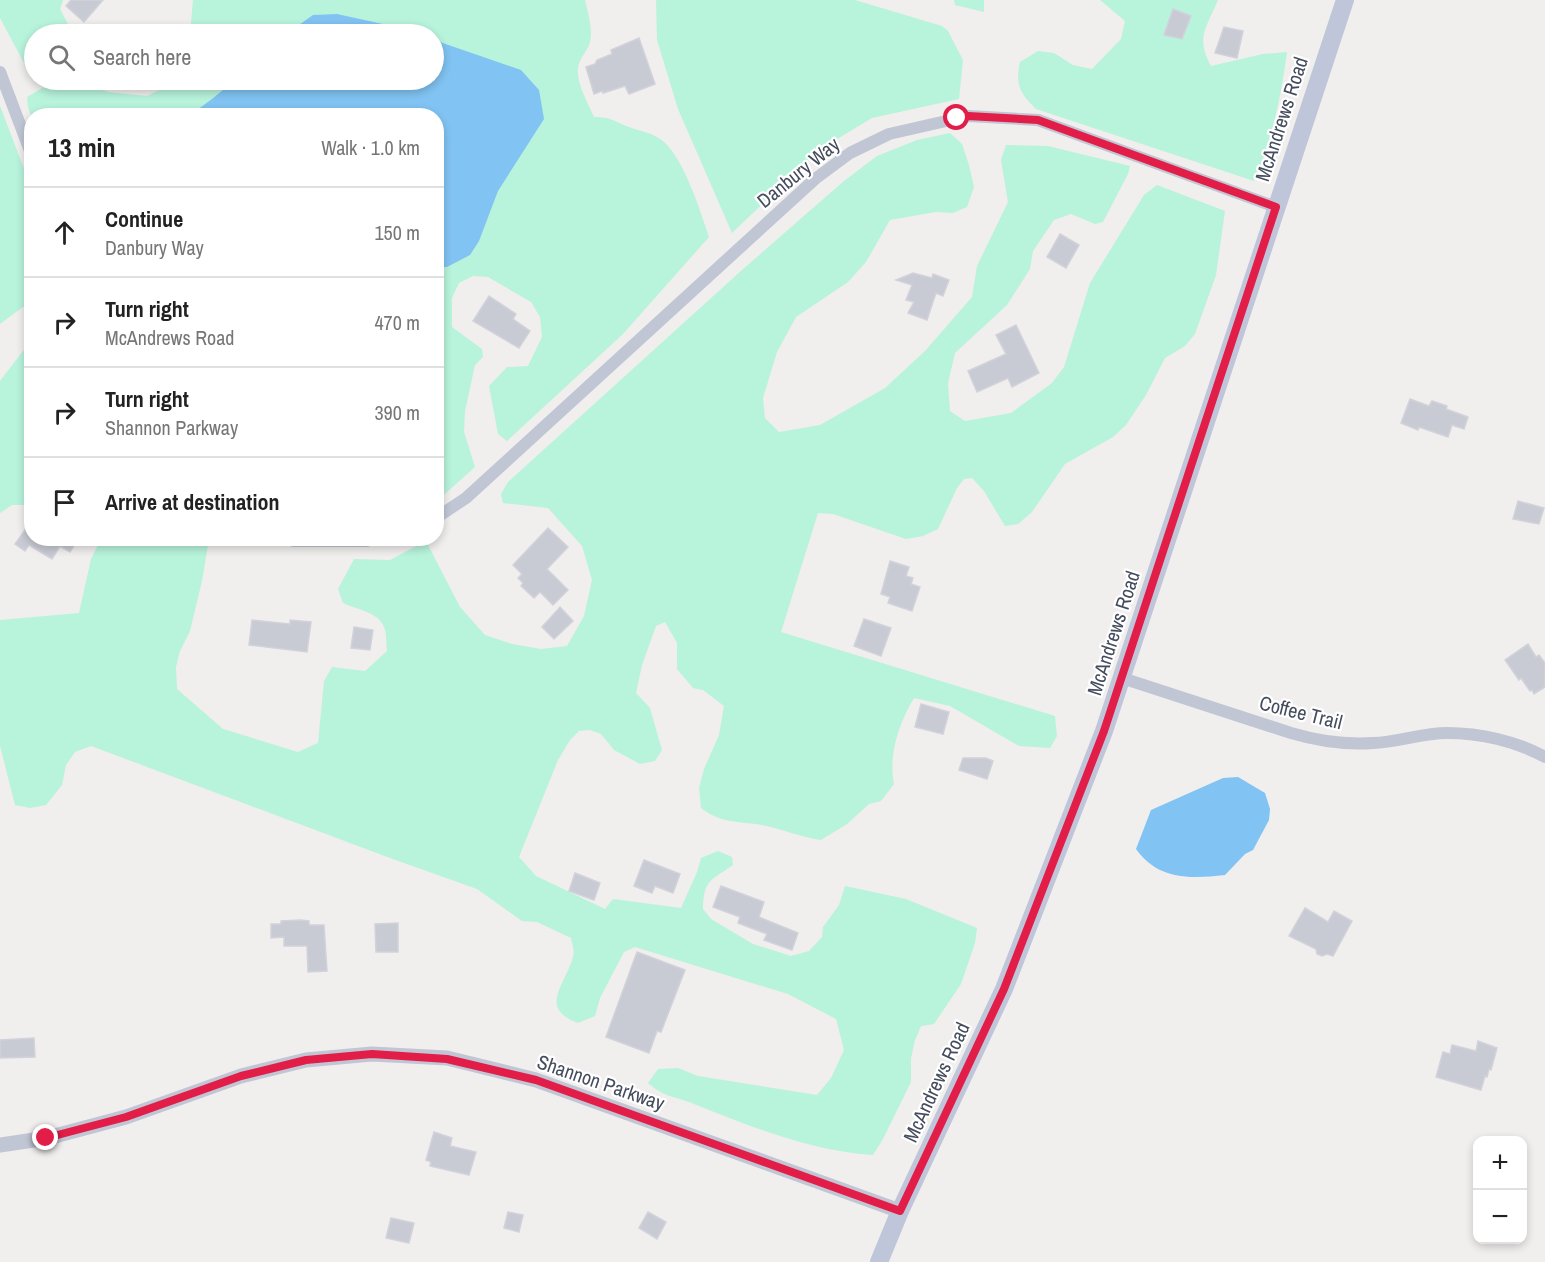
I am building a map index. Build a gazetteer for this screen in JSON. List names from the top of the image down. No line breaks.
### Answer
{"streets":{"main road":["McAndrews Road"],"street":["Danbury Way","Coffee Trail","Shannon Parkway"]},"crossings":[["McAndrews Road","Danbury Way"],["McAndrews Road","Coffee Trail"],["McAndrews Road","Shannon Parkway"]],"page":{"search":"Search here","heading":["13 min","Walk · 1.0 km"],"list":[["Continue","Danbury Way","150 m"],["Turn right","McAndrews Road","470 m"],["Turn right","Shannon Parkway","390 m"],"Arrive at destination"],"map_buttons":["+","−"]}}
